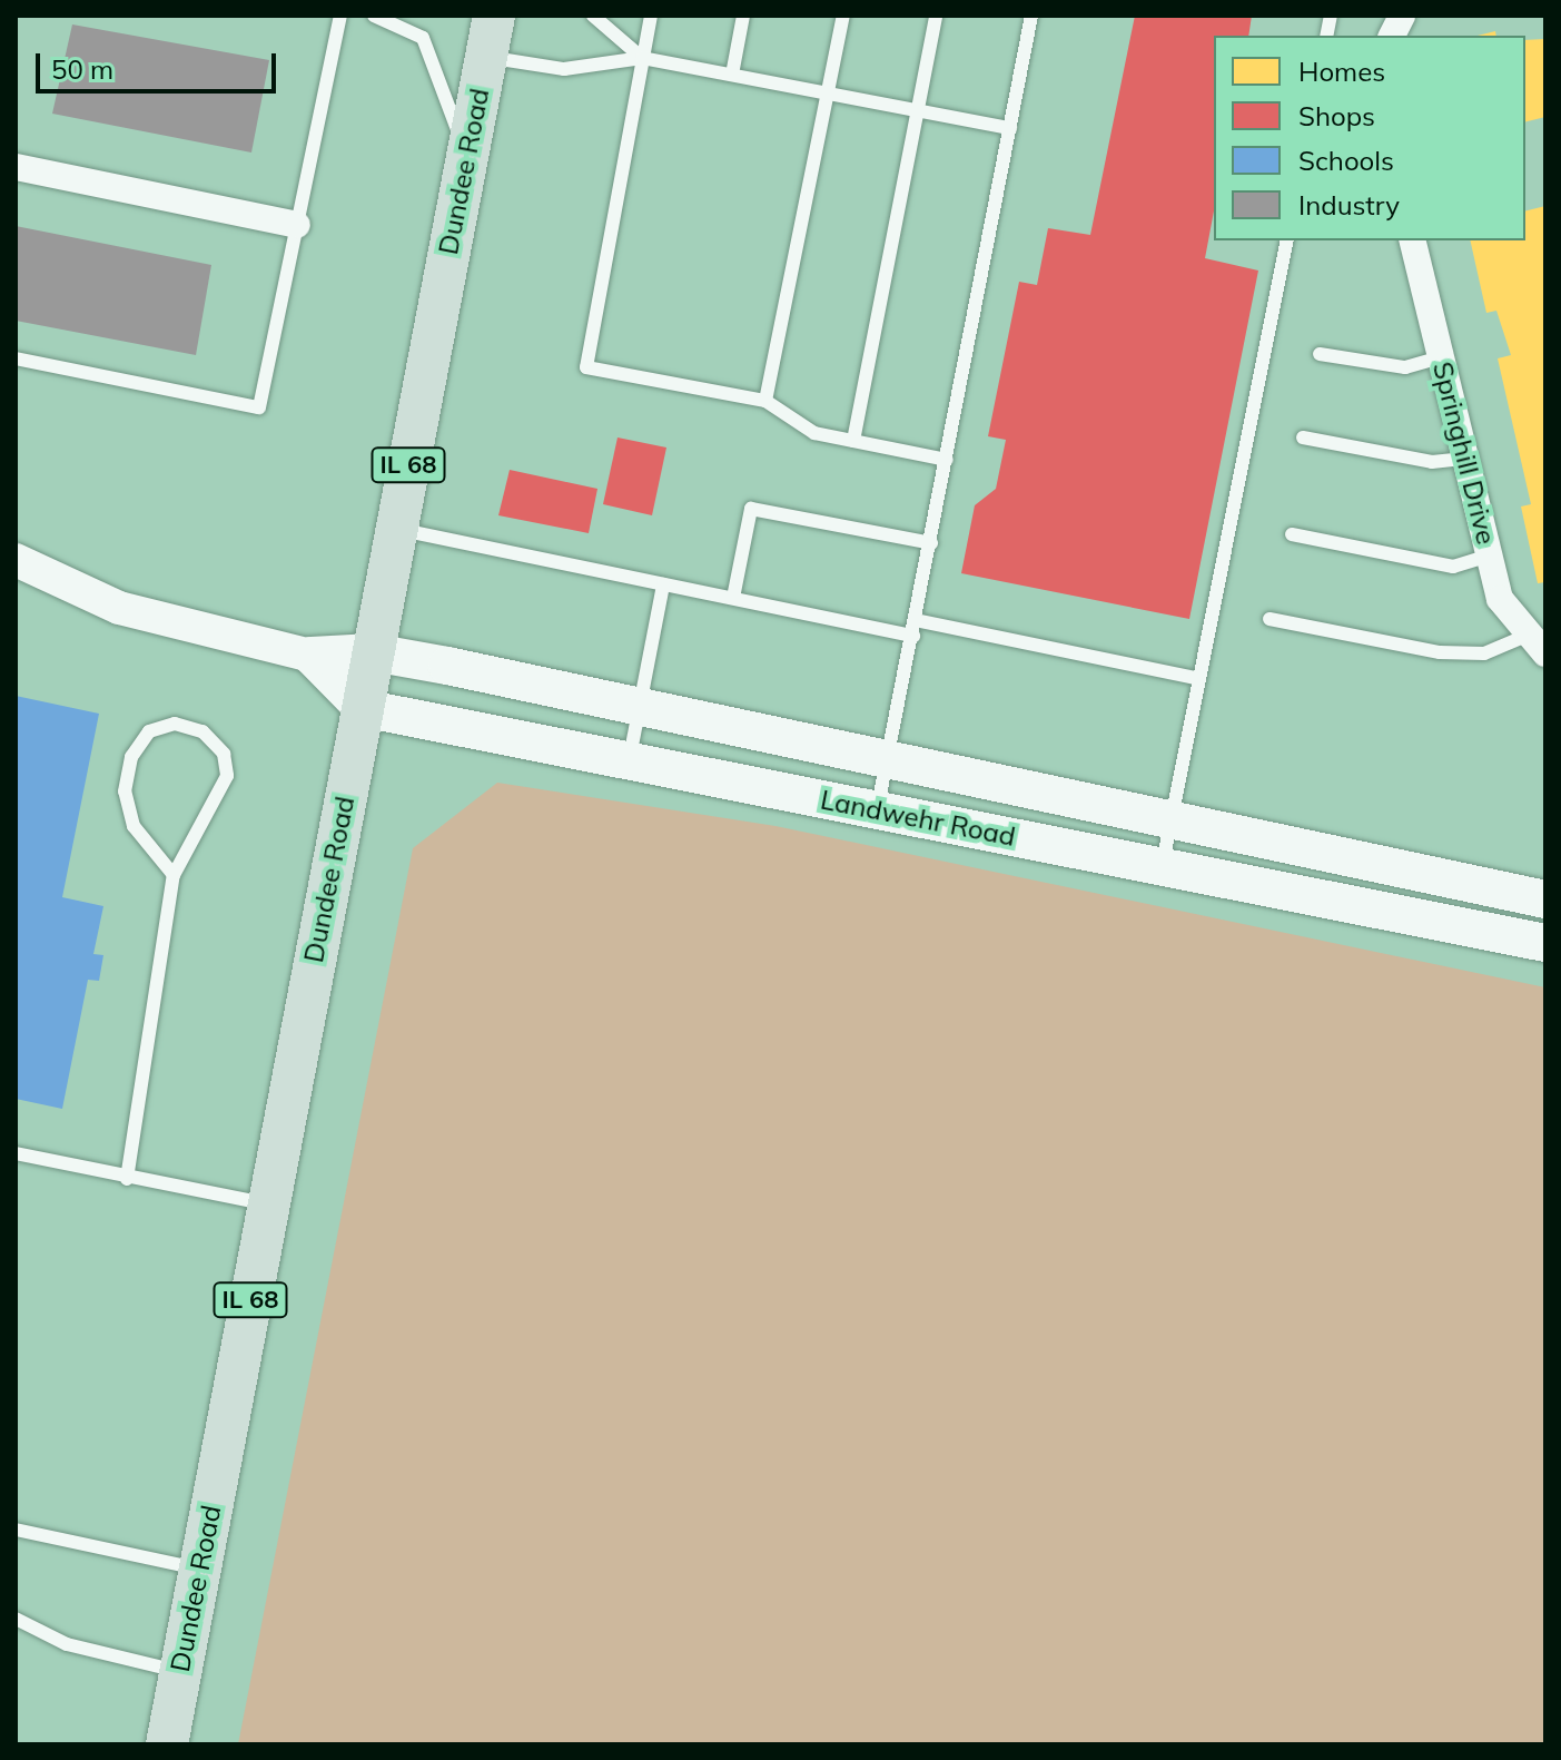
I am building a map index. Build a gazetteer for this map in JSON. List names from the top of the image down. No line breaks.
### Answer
{"streets":{"main road":["Dundee Road","IL 68","Landwehr Road"],"street":["Springhill Drive"]},"crossings":[["Dundee Road","Landwehr Road"]],"legend":["Homes","Shops","Schools","Industry"],"scale_bar":"50 m"}
